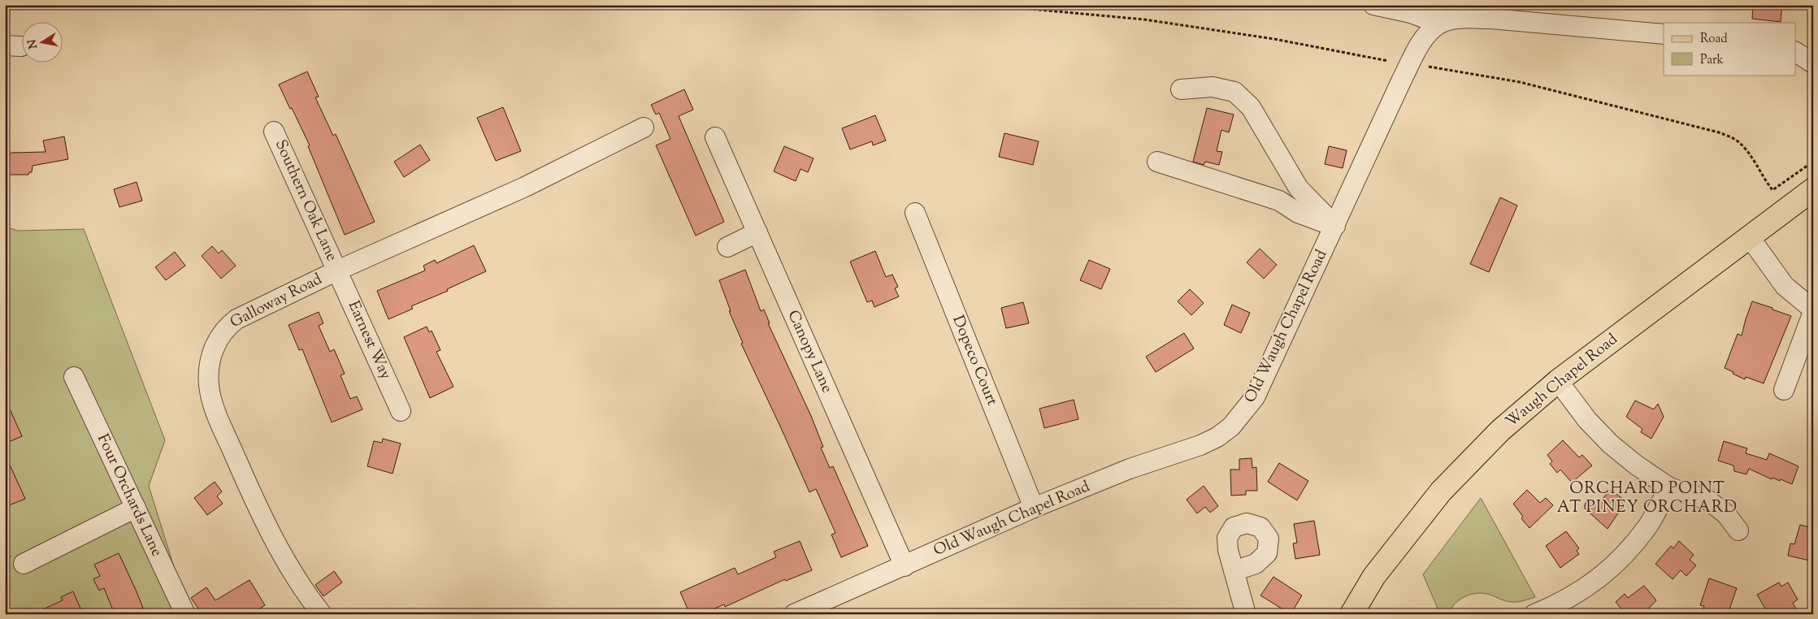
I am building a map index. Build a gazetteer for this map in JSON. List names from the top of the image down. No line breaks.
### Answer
{"streets":{"main road":["Waugh Chapel Road"],"street":["Southern Oak Lane","Galloway Road","Old Waugh Chapel Road","Earnest Way","Canopy Lane","Dopeco Court","Four Orchards Lane"]},"crossings":[["Southern Oak Lane","Galloway Road"],["Southern Oak Lane","Earnest Way"],["Galloway Road","Earnest Way"],["Old Waugh Chapel Road","Canopy Lane"],["Old Waugh Chapel Road","Dopeco Court"]],"districts":["ORCHARD POINT AT PINEY ORCHARD"],"legend":["Road","Park"],"north":"left"}
